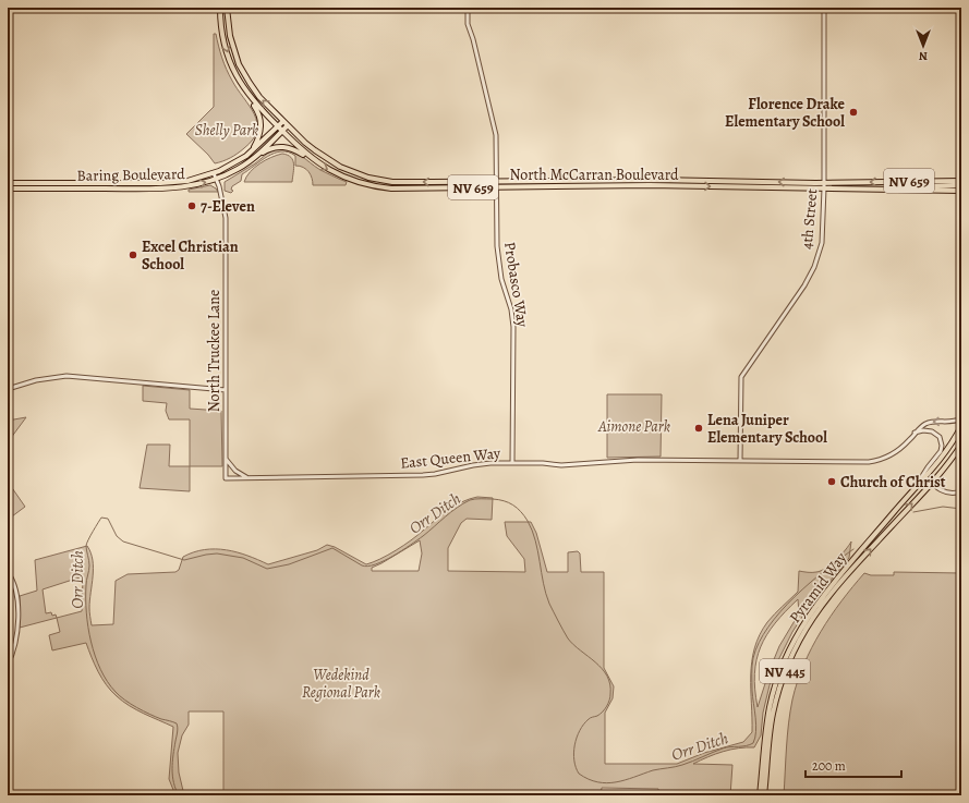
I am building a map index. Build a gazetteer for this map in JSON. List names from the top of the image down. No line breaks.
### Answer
{"streets":{"main road":["Baring Boulevard","North McCarran Boulevard","NV 659","Pyramid Way","NV 445"],"street":["4th Street","Probasco Way","North Truckee Lane","East Queen Way"]},"crossings":[["Baring Boulevard","North McCarran Boulevard"],["Baring Boulevard","North Truckee Lane"],["North McCarran Boulevard","4th Street"],["North McCarran Boulevard","Probasco Way"],["4th Street","East Queen Way"],["Probasco Way","East Queen Way"],["North Truckee Lane","East Queen Way"]],"water":["Orr Ditch"],"parks":["Shelly Park","Aimone Park","Wedekind Regional Park"],"places":["Florence Drake Elementary School","7-Eleven","Excel Christian School","Lena Juniper Elementary School","Church of Christ"],"scale_bar":"200 m","north":"bottom"}
